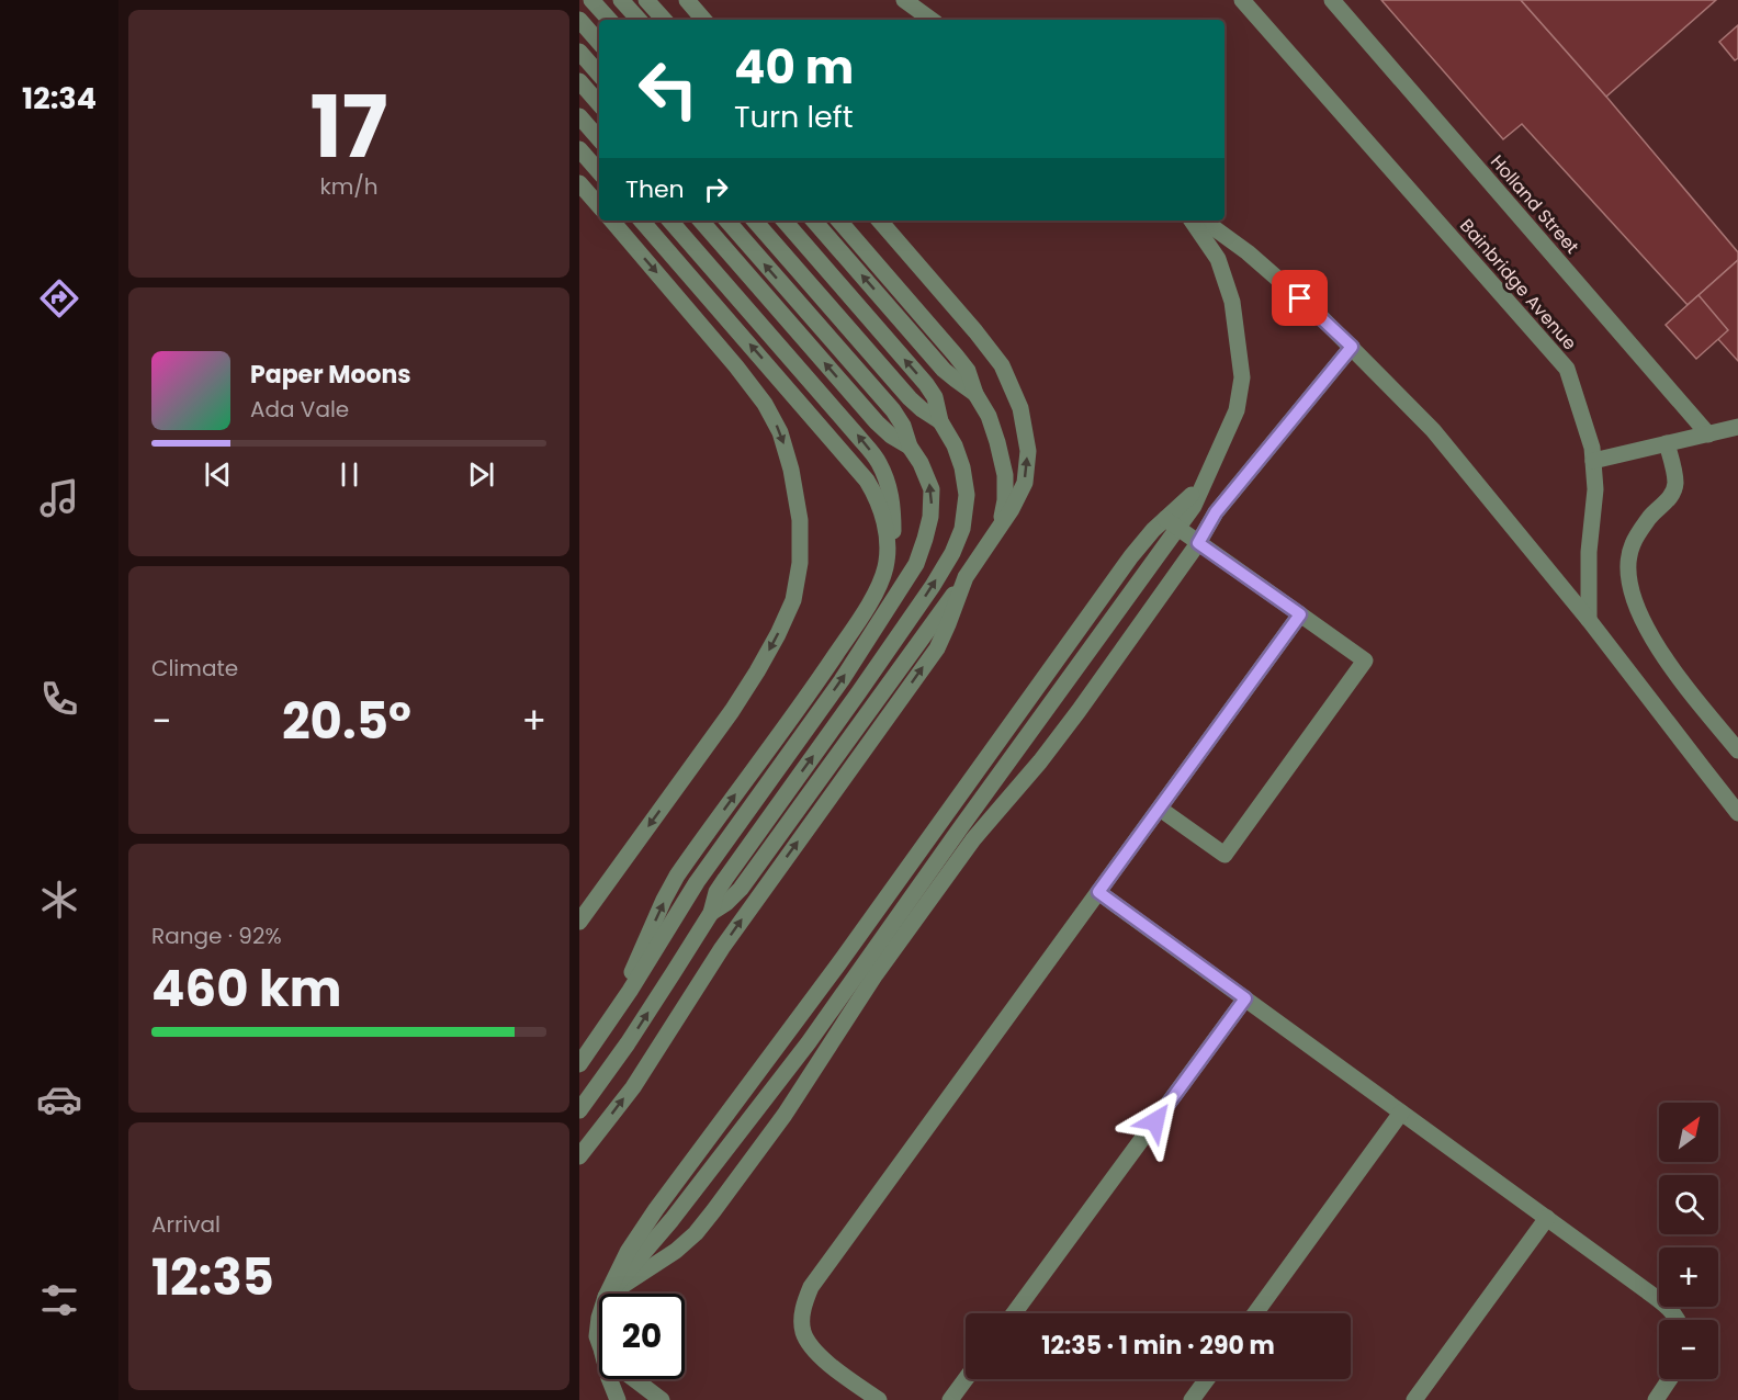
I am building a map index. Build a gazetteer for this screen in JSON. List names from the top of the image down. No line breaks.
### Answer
{"streets":{"street":["Holland Street","Bainbridge Avenue"]},"north":"top right","page":{"tabs":"12:34","tile":[["17","km/h"],"Climate",["Range · 92%","460 km"],["Arrival","12:35"]],"turn":["40 m","Turn left"],"then":"Then","song":["Paper Moons","Ada Vale"],"heat":["−","20.5°","+"],"map_buttons":["+","−"],"limit":"20","trip":"12:35 · 1 min · 290 m"}}
